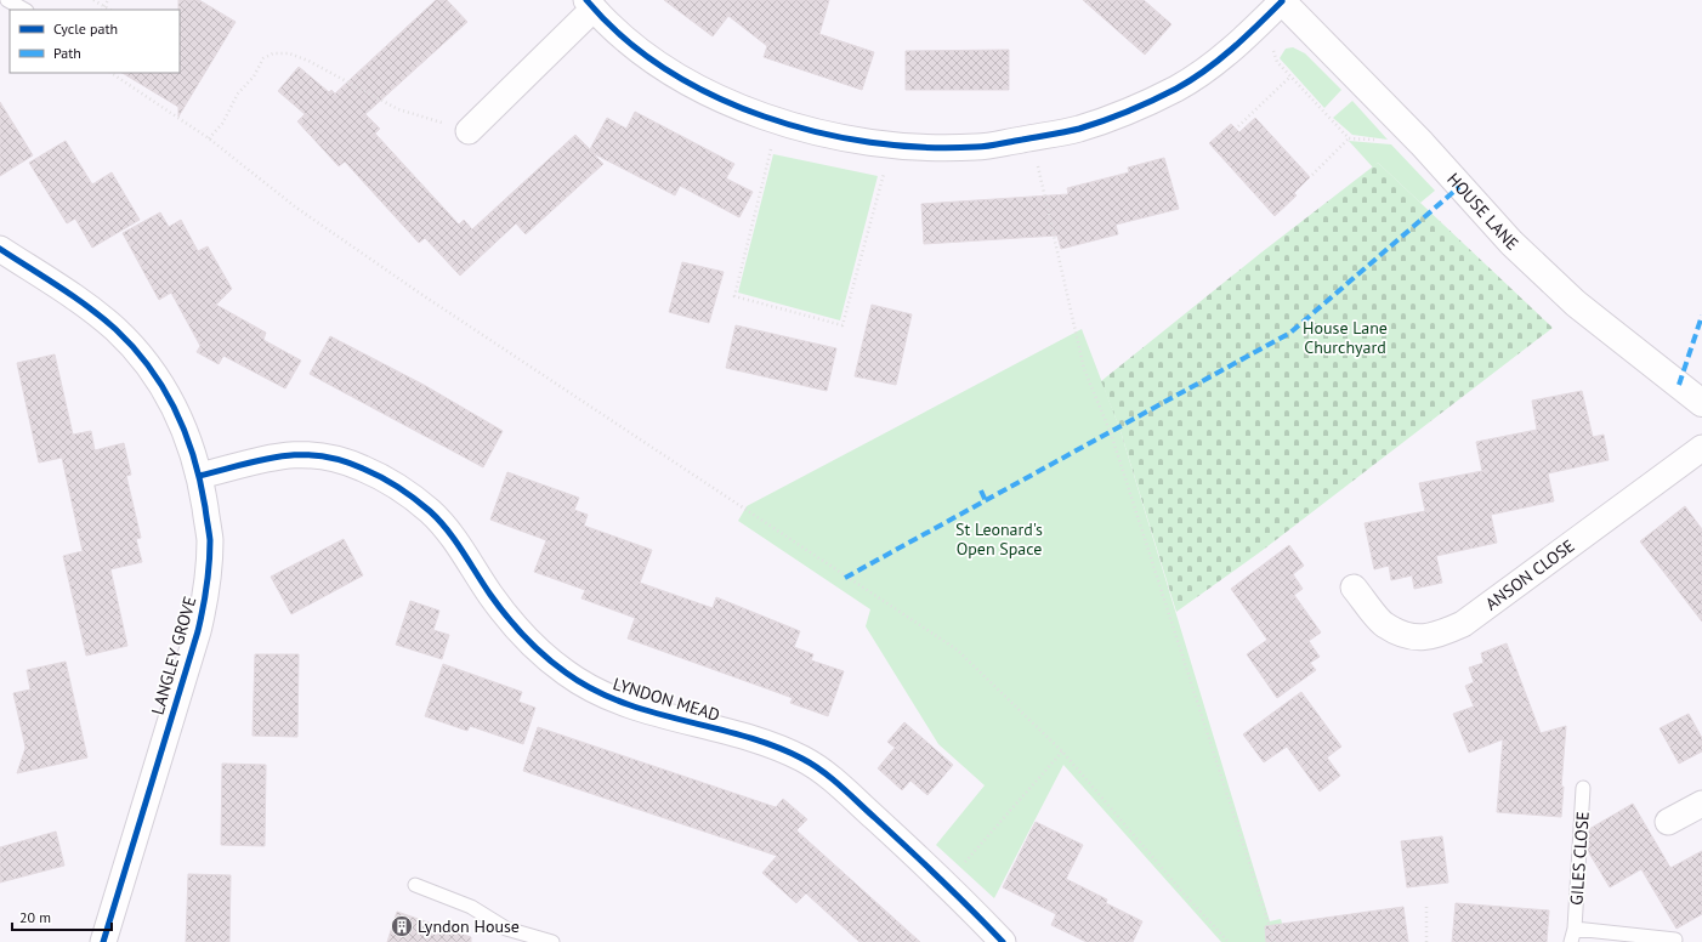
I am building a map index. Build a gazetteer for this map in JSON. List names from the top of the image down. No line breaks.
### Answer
{"streets":{"street":["HOUSE LANE","ANSON CLOSE","LANGLEY GROVE","LYNDON MEAD"],"lane":["GILES CLOSE"]},"crossings":[["LANGLEY GROVE","LYNDON MEAD"]],"parks":["House Lane Churchyard","St Leonard's Open Space"],"places":{"building":["Lyndon House"]},"legend":["Cycle path","Path"],"scale_bar":"20 m"}
